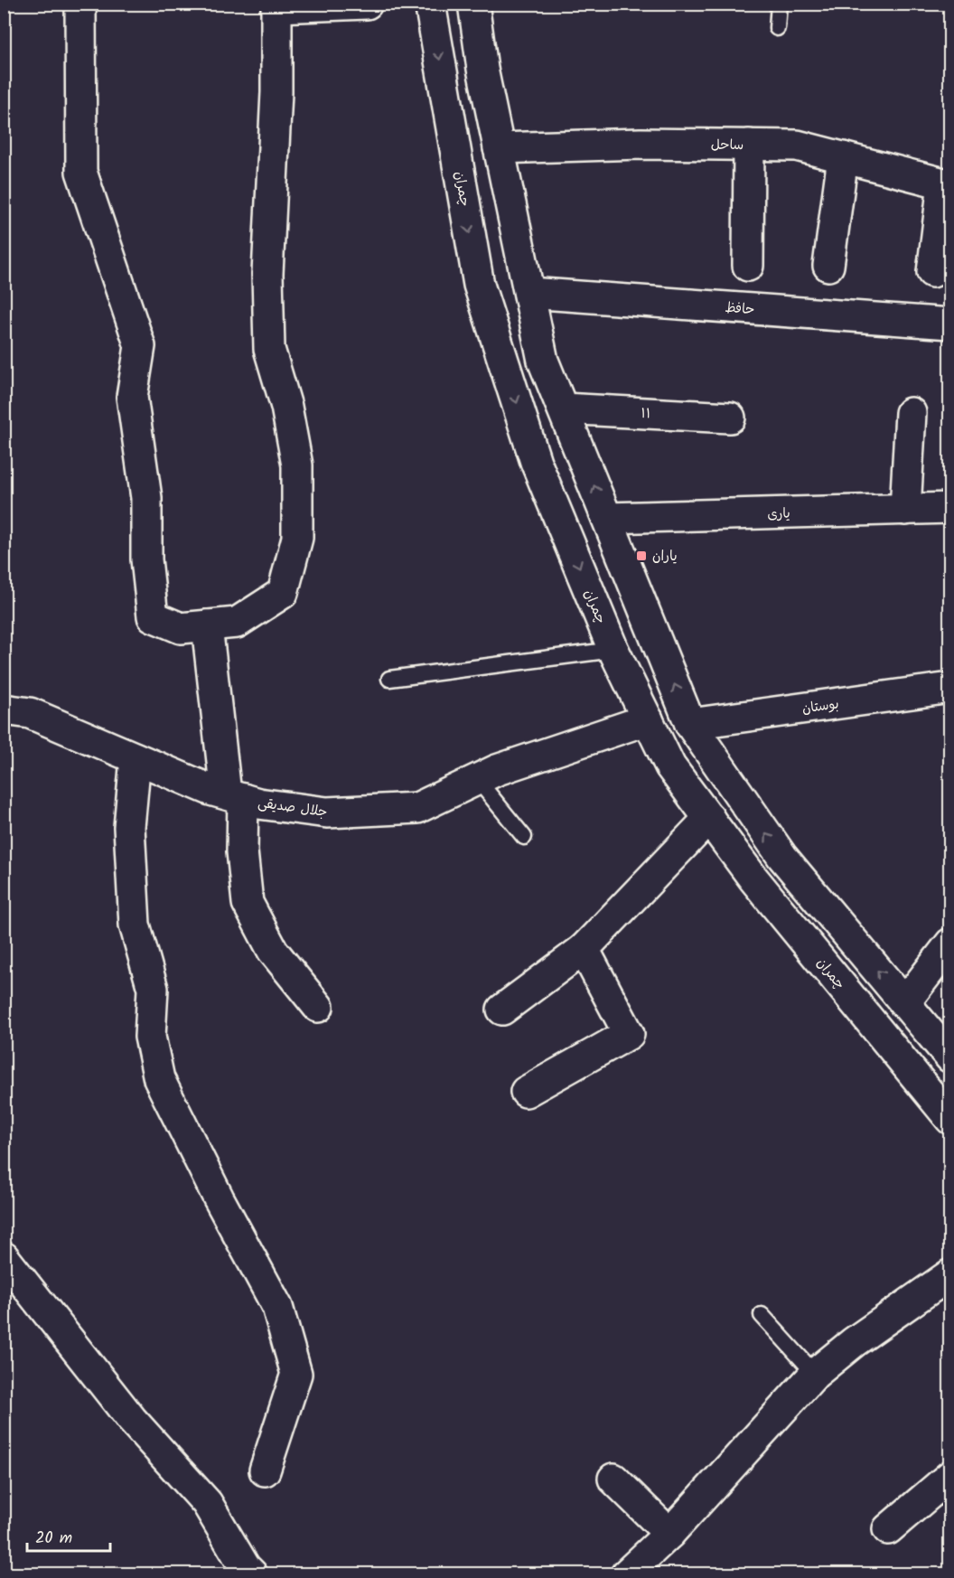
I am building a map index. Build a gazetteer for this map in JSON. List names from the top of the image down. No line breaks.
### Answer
{"streets":{"street":["ساحل","چمران","حافظ","۱۱","یاری","بوستان","جلال صدیقی"]},"crossings":[["چمران","جلال صدیقی"]],"places":{"transit":["یاران"]},"scale_bar":"20 m"}
